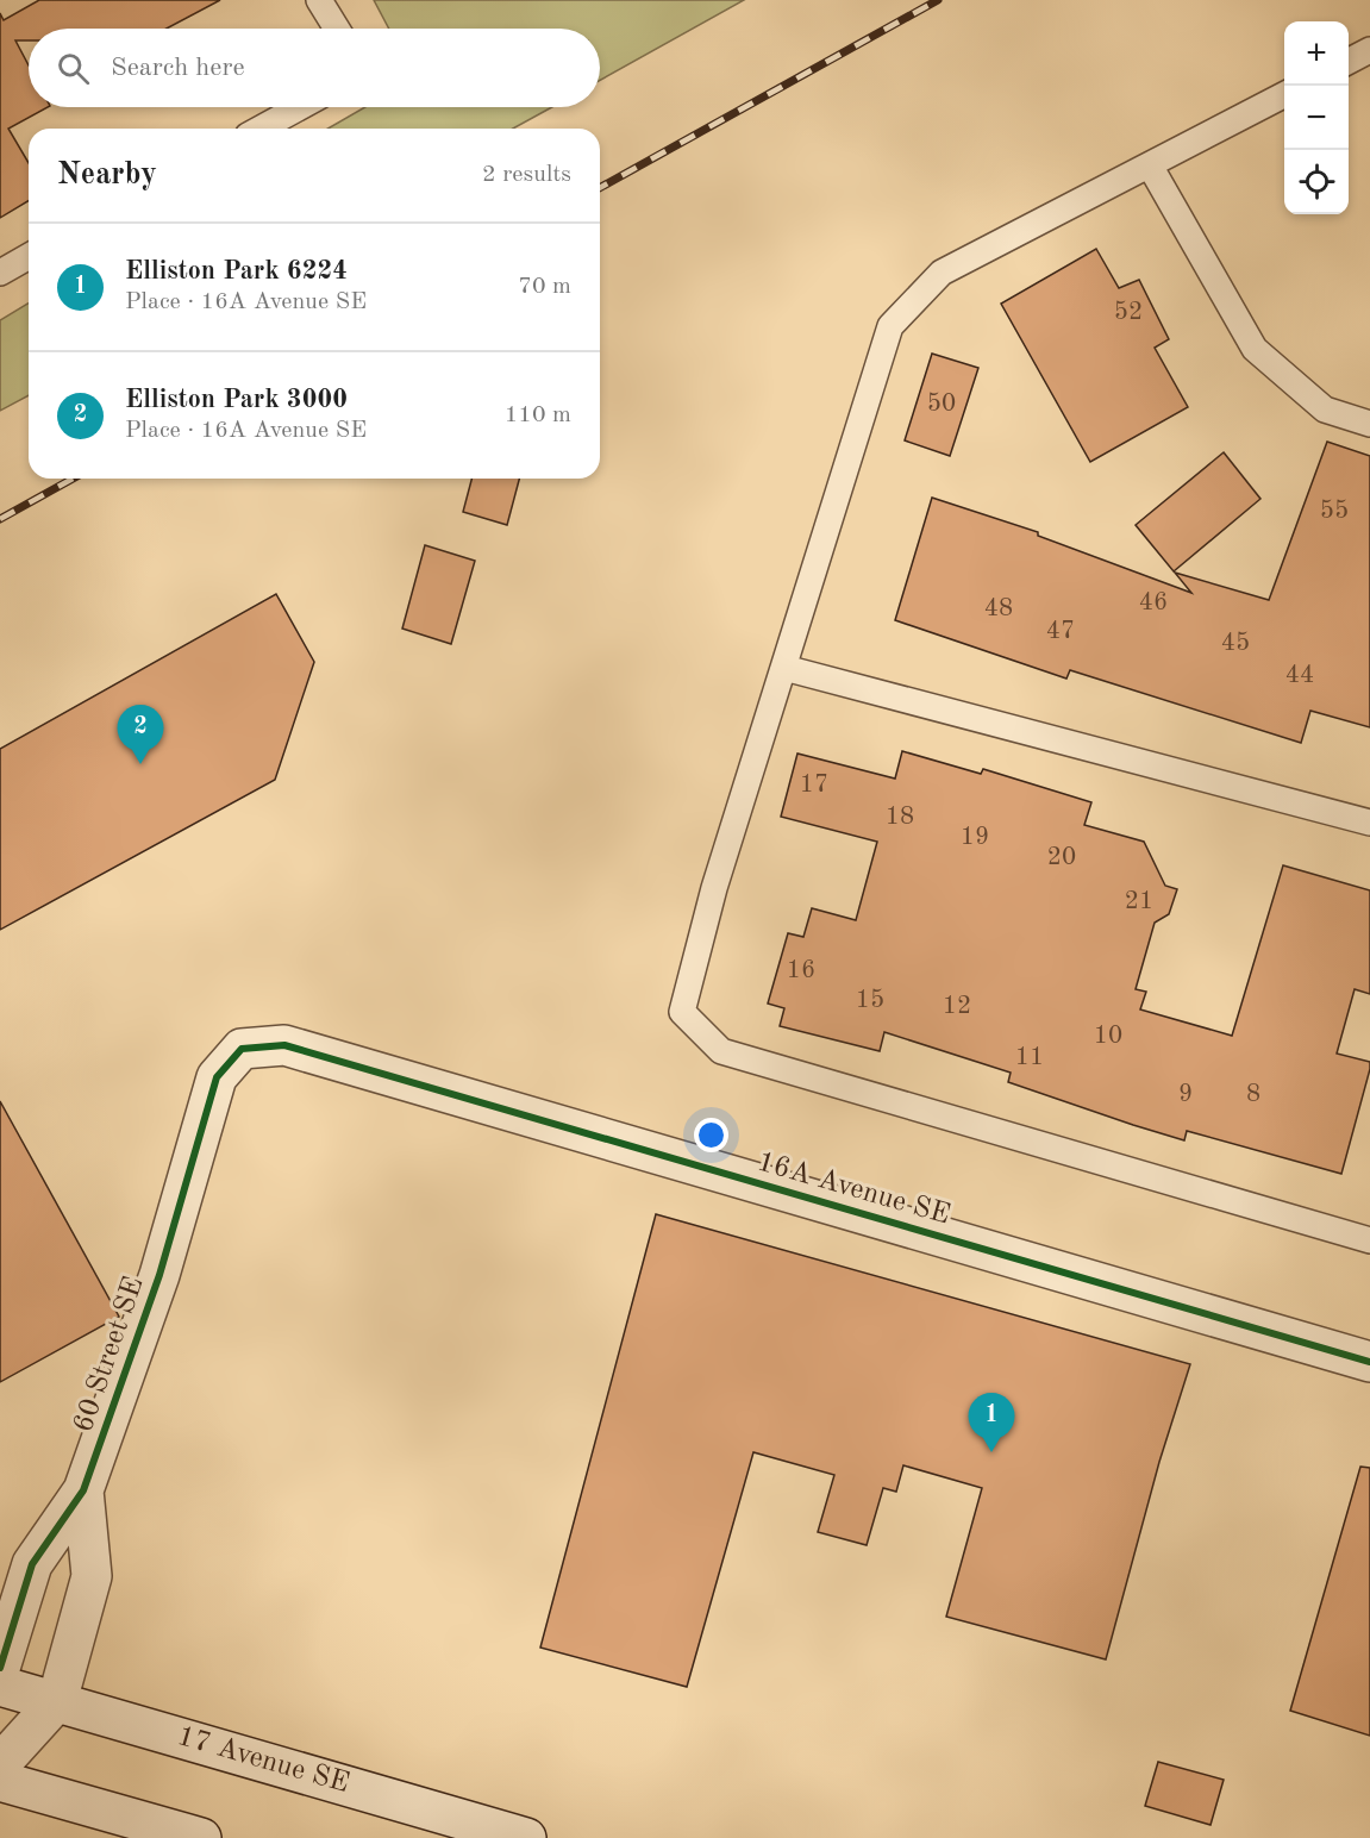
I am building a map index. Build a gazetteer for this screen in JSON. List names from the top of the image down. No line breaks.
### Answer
{"streets":{"street":["16A Avenue SE","60 Street SE","17 Avenue SE"]},"crossings":[["16A Avenue SE","60 Street SE"],["60 Street SE","17 Avenue SE"]],"house_numbers":["52","50","55","46","48","47","45","44","17","18","19","20","21","16","15","12","10","11","9","8"],"page":{"map_buttons":["+","−"],"search":"Search here","heading":["Nearby","2 results"],"list":[{"mark":"1","name":"Elliston Park 6224","note":"Place · 16A Avenue SE","value":"70 m"},{"mark":"2","name":"Elliston Park 3000","note":"Place · 16A Avenue SE","value":"110 m"}],"pins":["2","1"]}}
